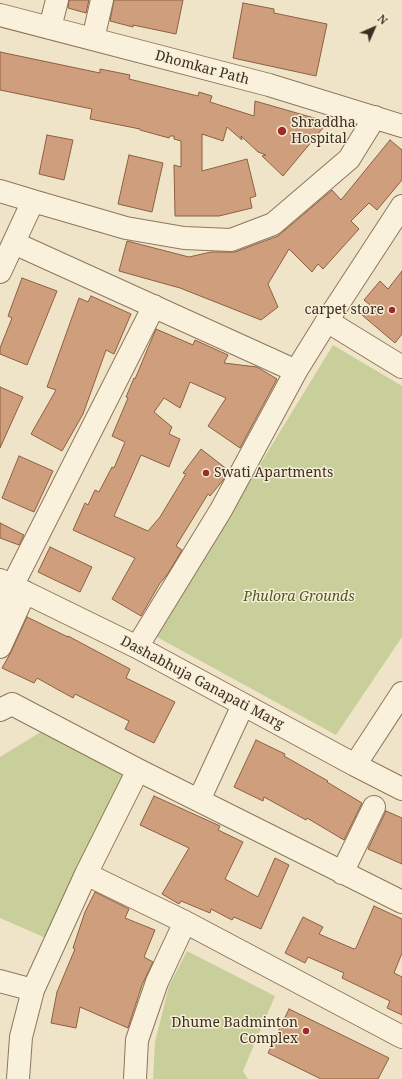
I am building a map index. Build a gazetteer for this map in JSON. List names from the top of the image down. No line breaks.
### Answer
{"streets":{"street":["Dhomkar Path","Dashabhuja Ganapati Marg"]},"parks":["Phulora Grounds"],"places":["Shraddha Hospital","carpet store","Swati Apartments","Dhume Badminton Complex"],"north":"top right"}
